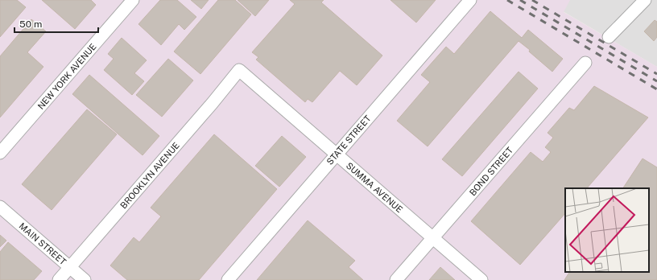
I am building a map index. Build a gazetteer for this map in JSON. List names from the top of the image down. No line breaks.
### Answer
{"streets":{"street":["NEW YORK AVENUE","STATE STREET","BOND STREET","BROOKLYN AVENUE","SUMMA AVENUE","MAIN STREET"]},"crossings":[["STATE STREET","SUMMA AVENUE"],["BOND STREET","SUMMA AVENUE"],["BROOKLYN AVENUE","SUMMA AVENUE"],["BROOKLYN AVENUE","MAIN STREET"]],"scale_bar":"50 m"}
